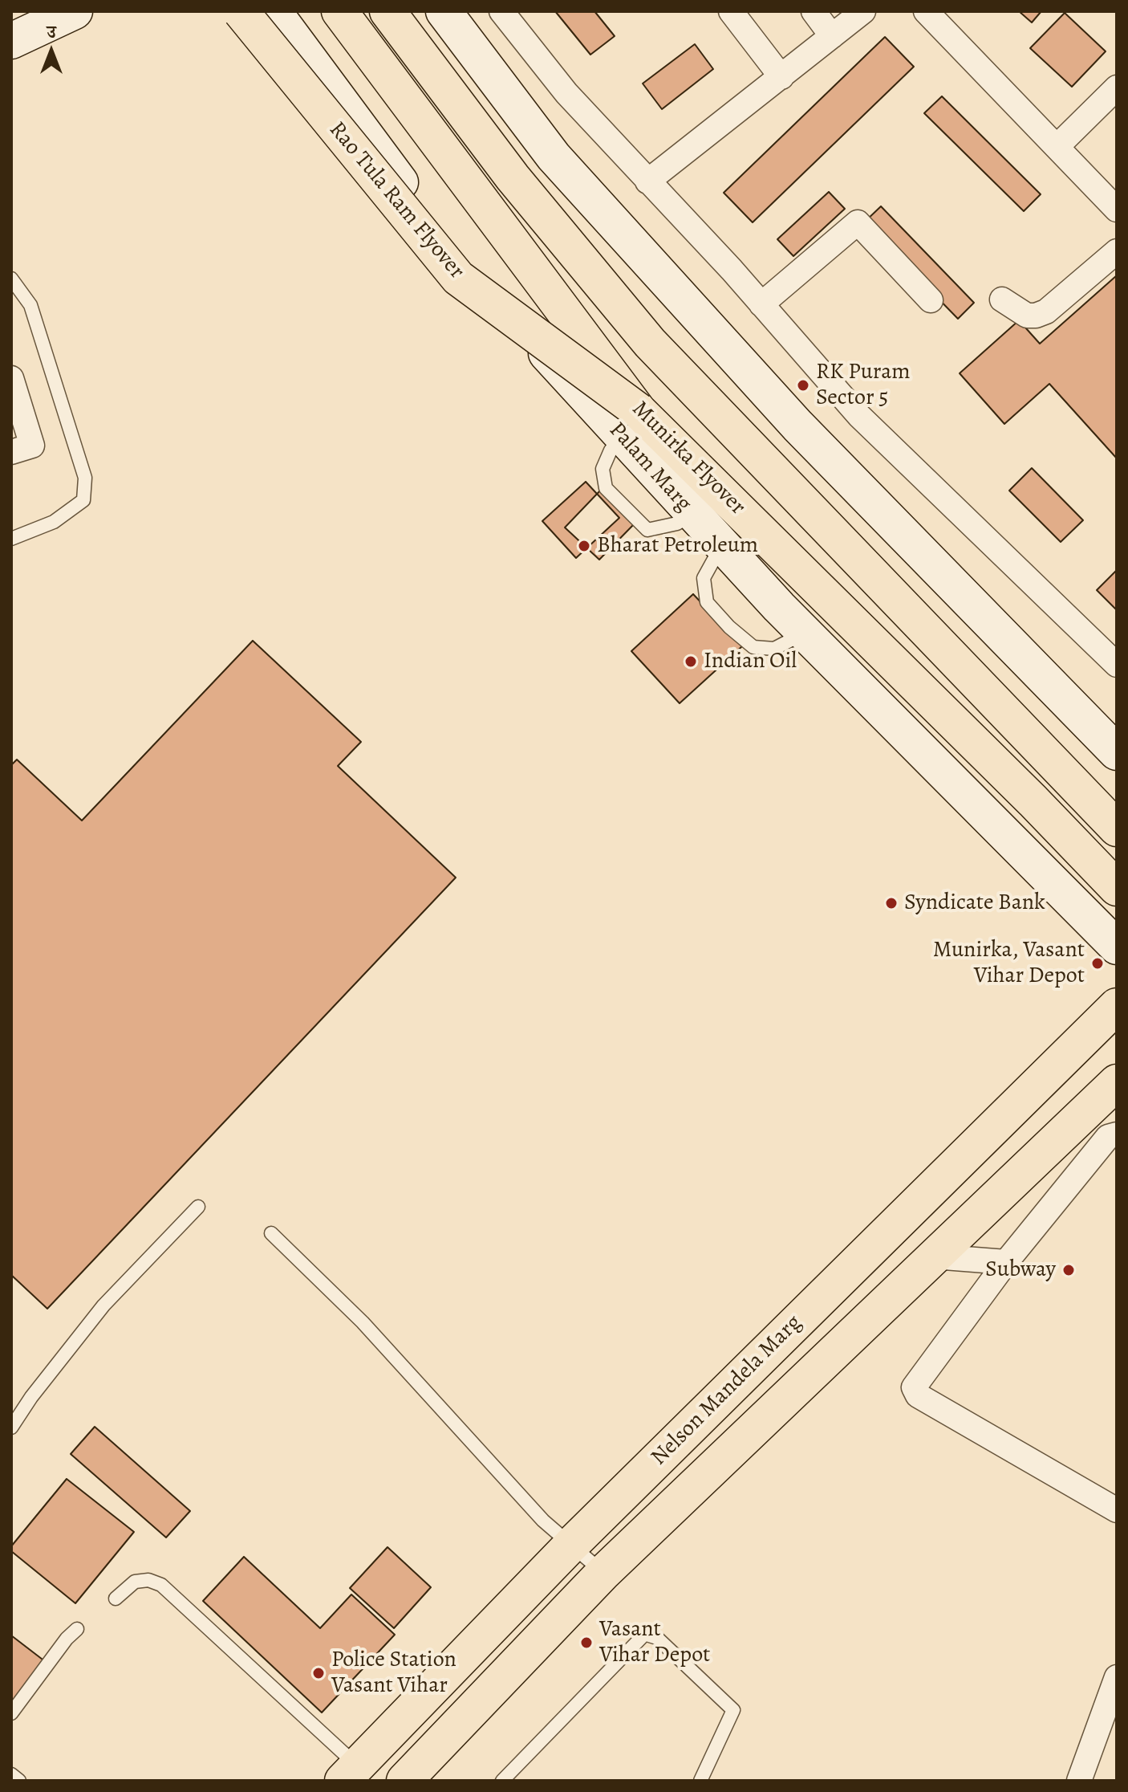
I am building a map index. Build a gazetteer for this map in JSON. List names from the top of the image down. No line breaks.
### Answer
{"streets":{"main road":["Rao Tula Ram Flyover","Munirka Flyover","Palam Marg","Nelson Mandela Marg"]},"crossings":[["Rao Tula Ram Flyover","Munirka Flyover"],["Rao Tula Ram Flyover","Palam Marg"],["Munirka Flyover","Palam Marg"]],"places":["RK Puram Sector 5","Bharat Petroleum","Indian Oil","Syndicate Bank","Munirka, Vasant Vihar Depot","Subway","Vasant Vihar Depot","Police Station Vasant Vihar"],"north":"top"}
